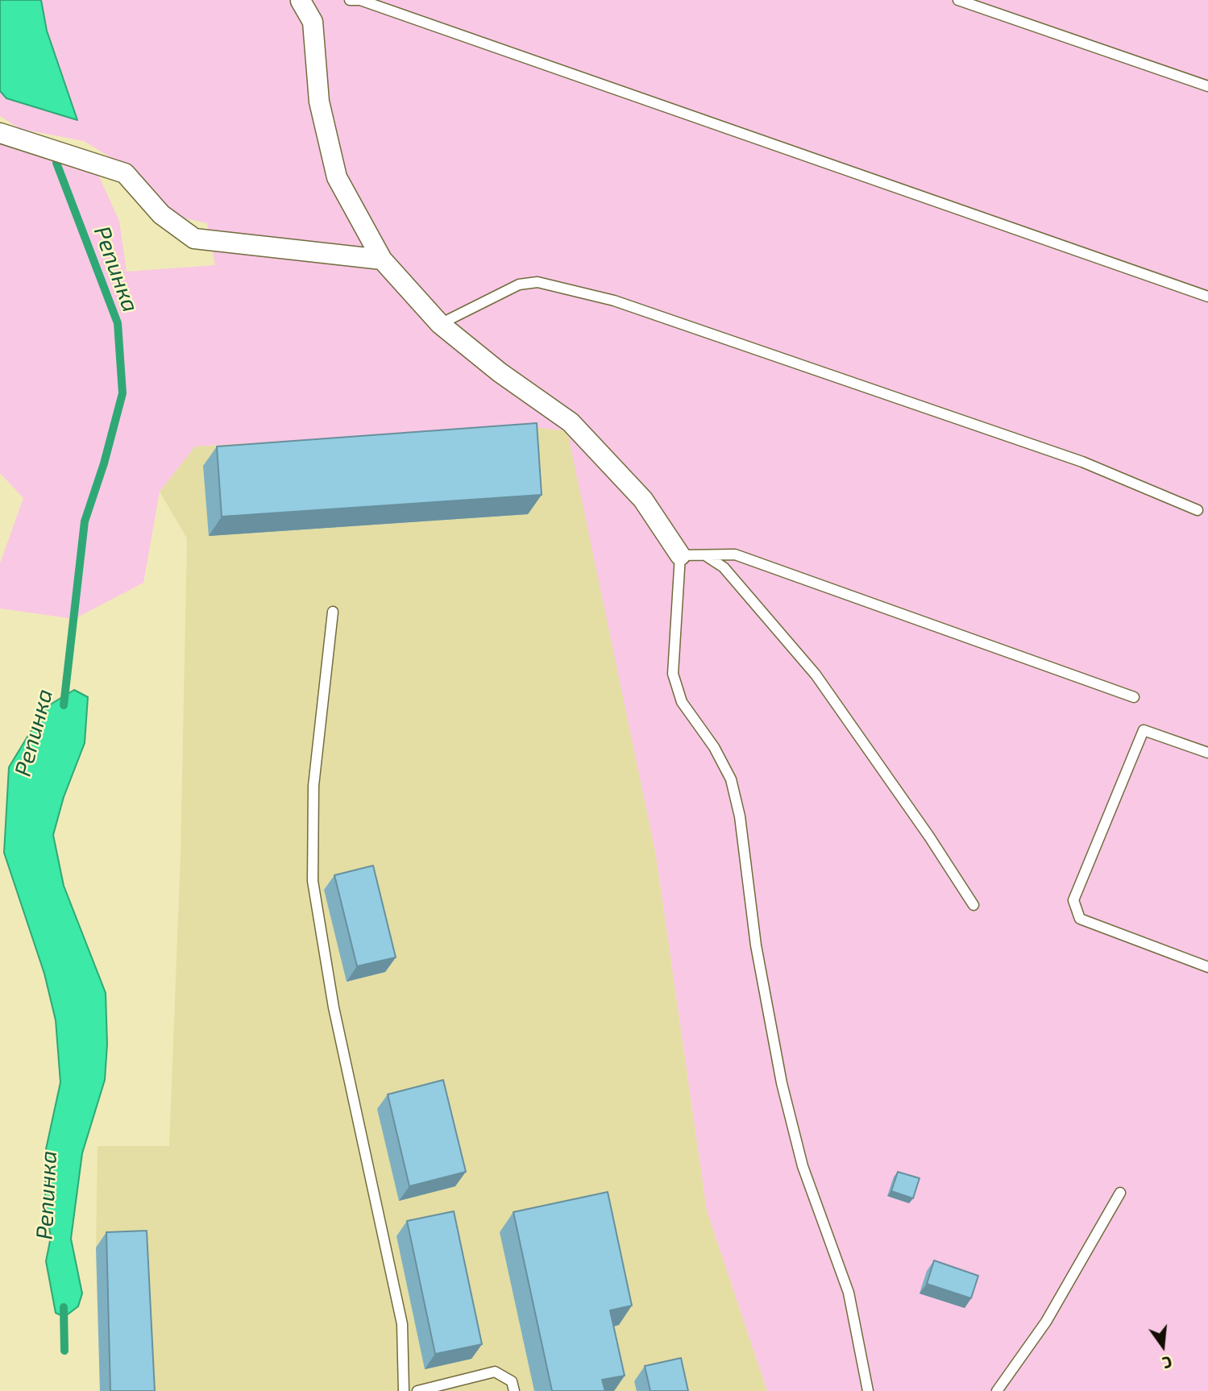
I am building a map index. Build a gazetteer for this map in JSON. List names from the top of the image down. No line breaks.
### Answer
{"water":["Репинка"],"north":"bottom"}
